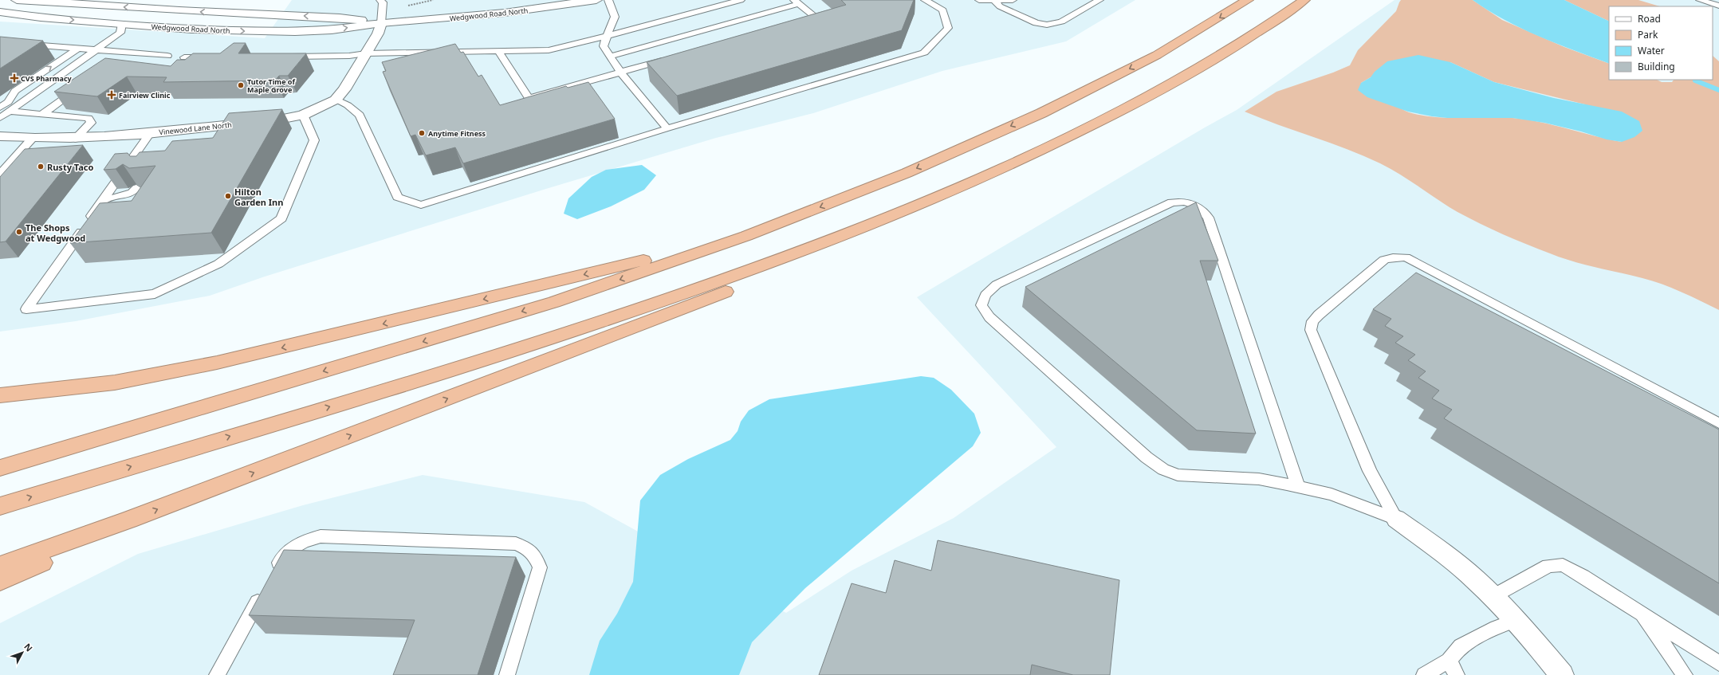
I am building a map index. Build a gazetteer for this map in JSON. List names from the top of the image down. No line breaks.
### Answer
{"streets":{"street":["Wedgwood Road North","Vinewood Lane North"]},"crossings":[["Wedgwood Road North","Vinewood Lane North"]],"places":{"health":["CVS Pharmacy","Fairview Clinic"],"other":["Tutor Time of Maple Grove","Anytime Fitness","Rusty Taco","Hilton Garden Inn","The Shops at Wedgwood"]},"legend":["Road","Park","Water","Building"],"north":"top right"}
